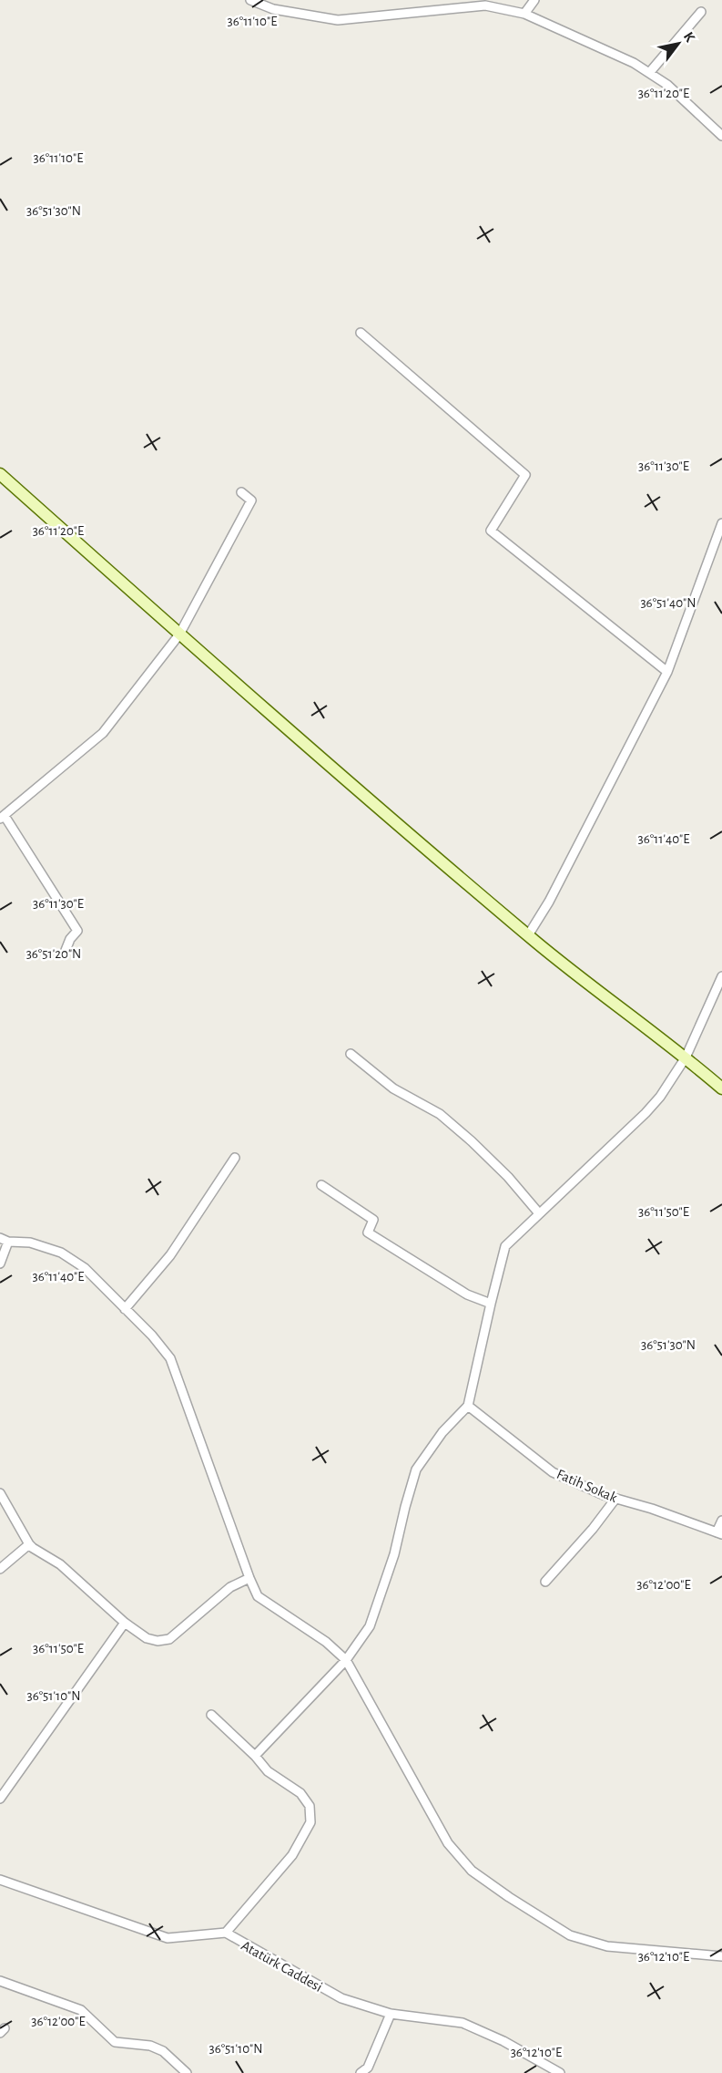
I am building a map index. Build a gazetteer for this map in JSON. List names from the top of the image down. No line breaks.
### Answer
{"streets":{"street":["Fatih Sokak","Atatürk Caddesi"]},"north":"top right","coordinates":["36°11'10\"E","36°11'20\"E","36°51'30\"N","36°11'30\"E","36°51'40\"N","36°11'40\"E","36°51'20\"N","36°11'50\"E","36°12'00\"E","36°51'10\"N","36°12'10\"E"]}
